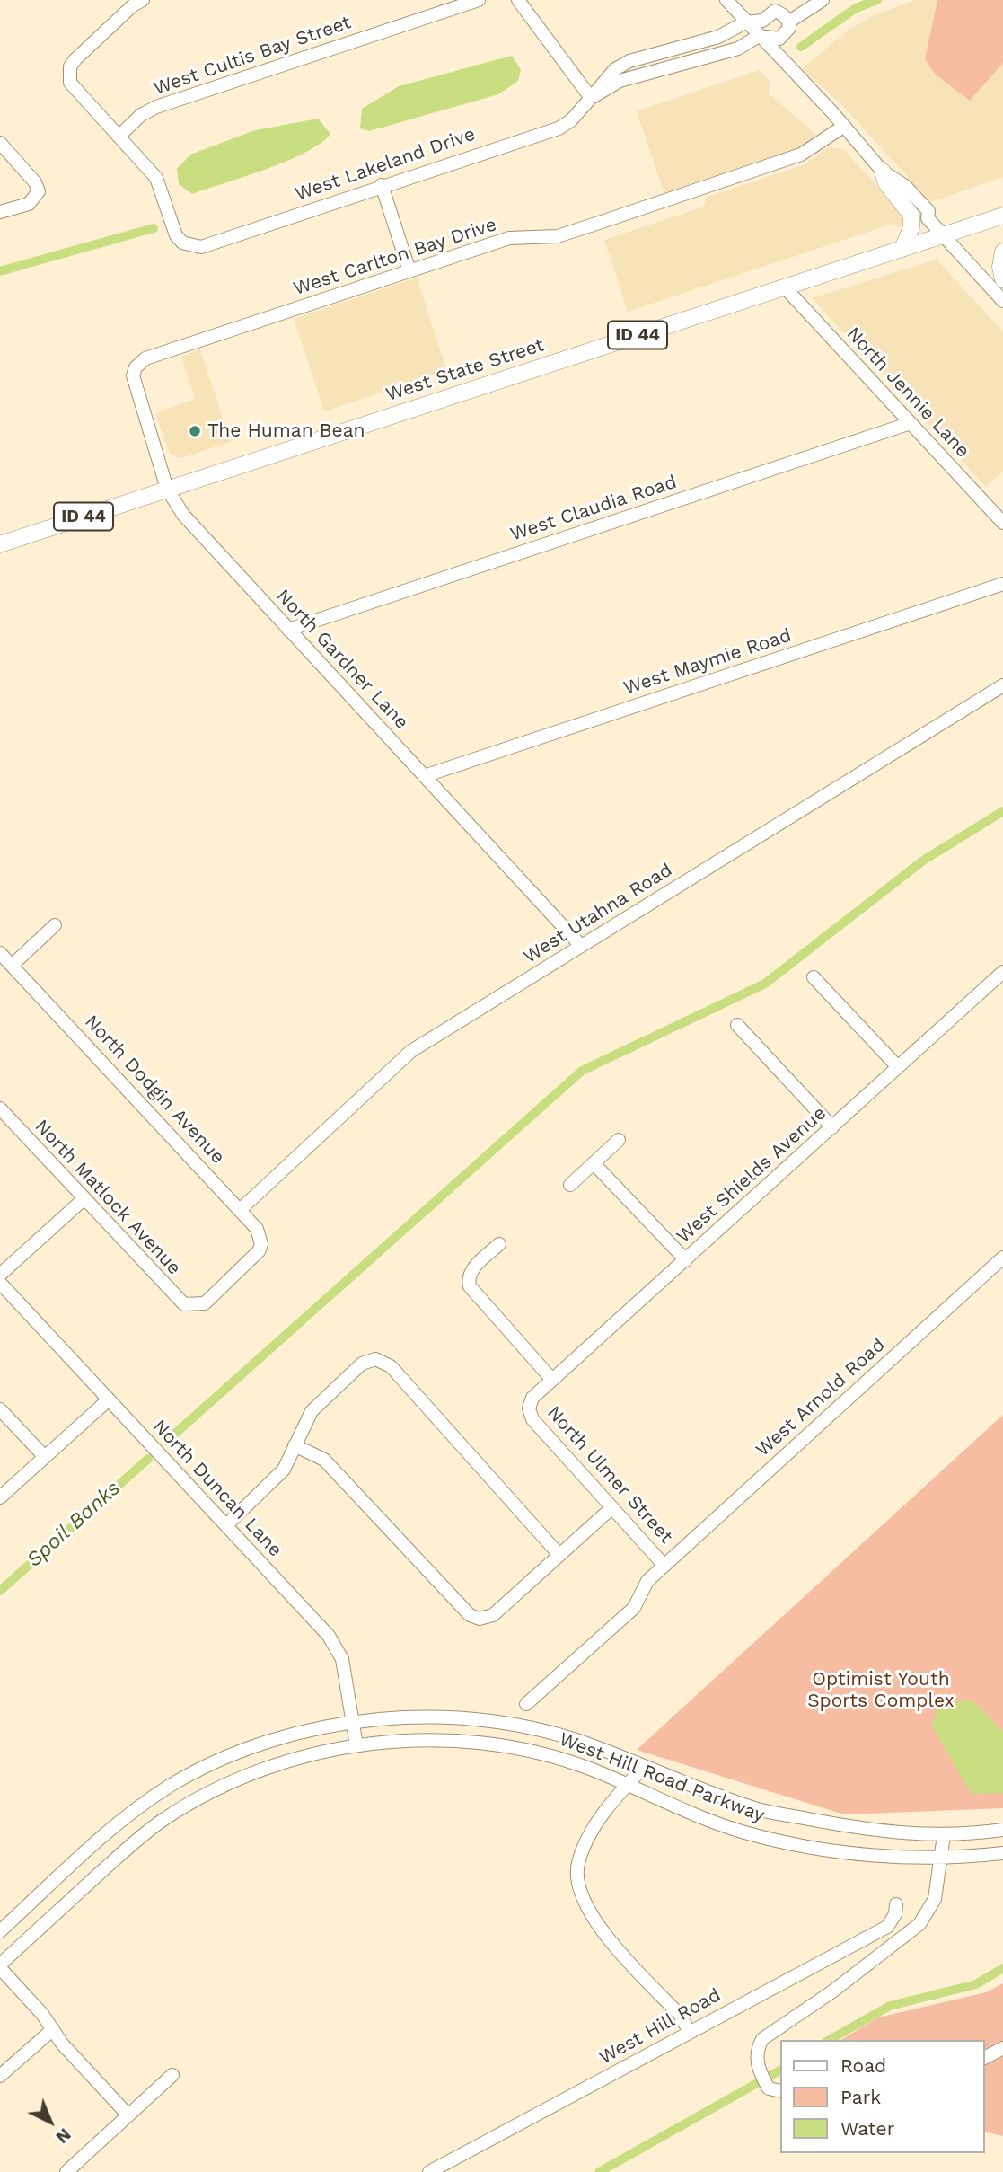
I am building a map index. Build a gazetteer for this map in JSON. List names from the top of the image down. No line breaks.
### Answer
{"streets":{"main road":["ID 44","West State Street"],"street":["West Cultis Bay Street","West Lakeland Drive","West Carlton Bay Drive","North Jennie Lane","West Claudia Road","North Gardner Lane","West Maymie Road","West Utahna Road","North Dodgin Avenue","West Shields Avenue","North Matlock Avenue","West Arnold Road","North Ulmer Street","North Duncan Lane","West Hill Road Parkway","West Hill Road"]},"crossings":[["West Cultis Bay Street","West Lakeland Drive"],["West Carlton Bay Drive","North Gardner Lane"],["ID 44","West State Street"],["West State Street","North Jennie Lane"],["West State Street","North Gardner Lane"],["North Jennie Lane","West Claudia Road"],["West Claudia Road","North Gardner Lane"],["North Gardner Lane","West Maymie Road"],["North Gardner Lane","West Utahna Road"],["West Utahna Road","North Dodgin Avenue"],["North Dodgin Avenue","North Matlock Avenue"],["West Shields Avenue","North Ulmer Street"],["West Arnold Road","North Ulmer Street"],["North Duncan Lane","West Hill Road Parkway"]],"water":["Spoil Banks"],"parks":["Optimist Youth Sports Complex"],"places":["The Human Bean"],"legend":["Road","Park","Water"],"north":"bottom right"}
